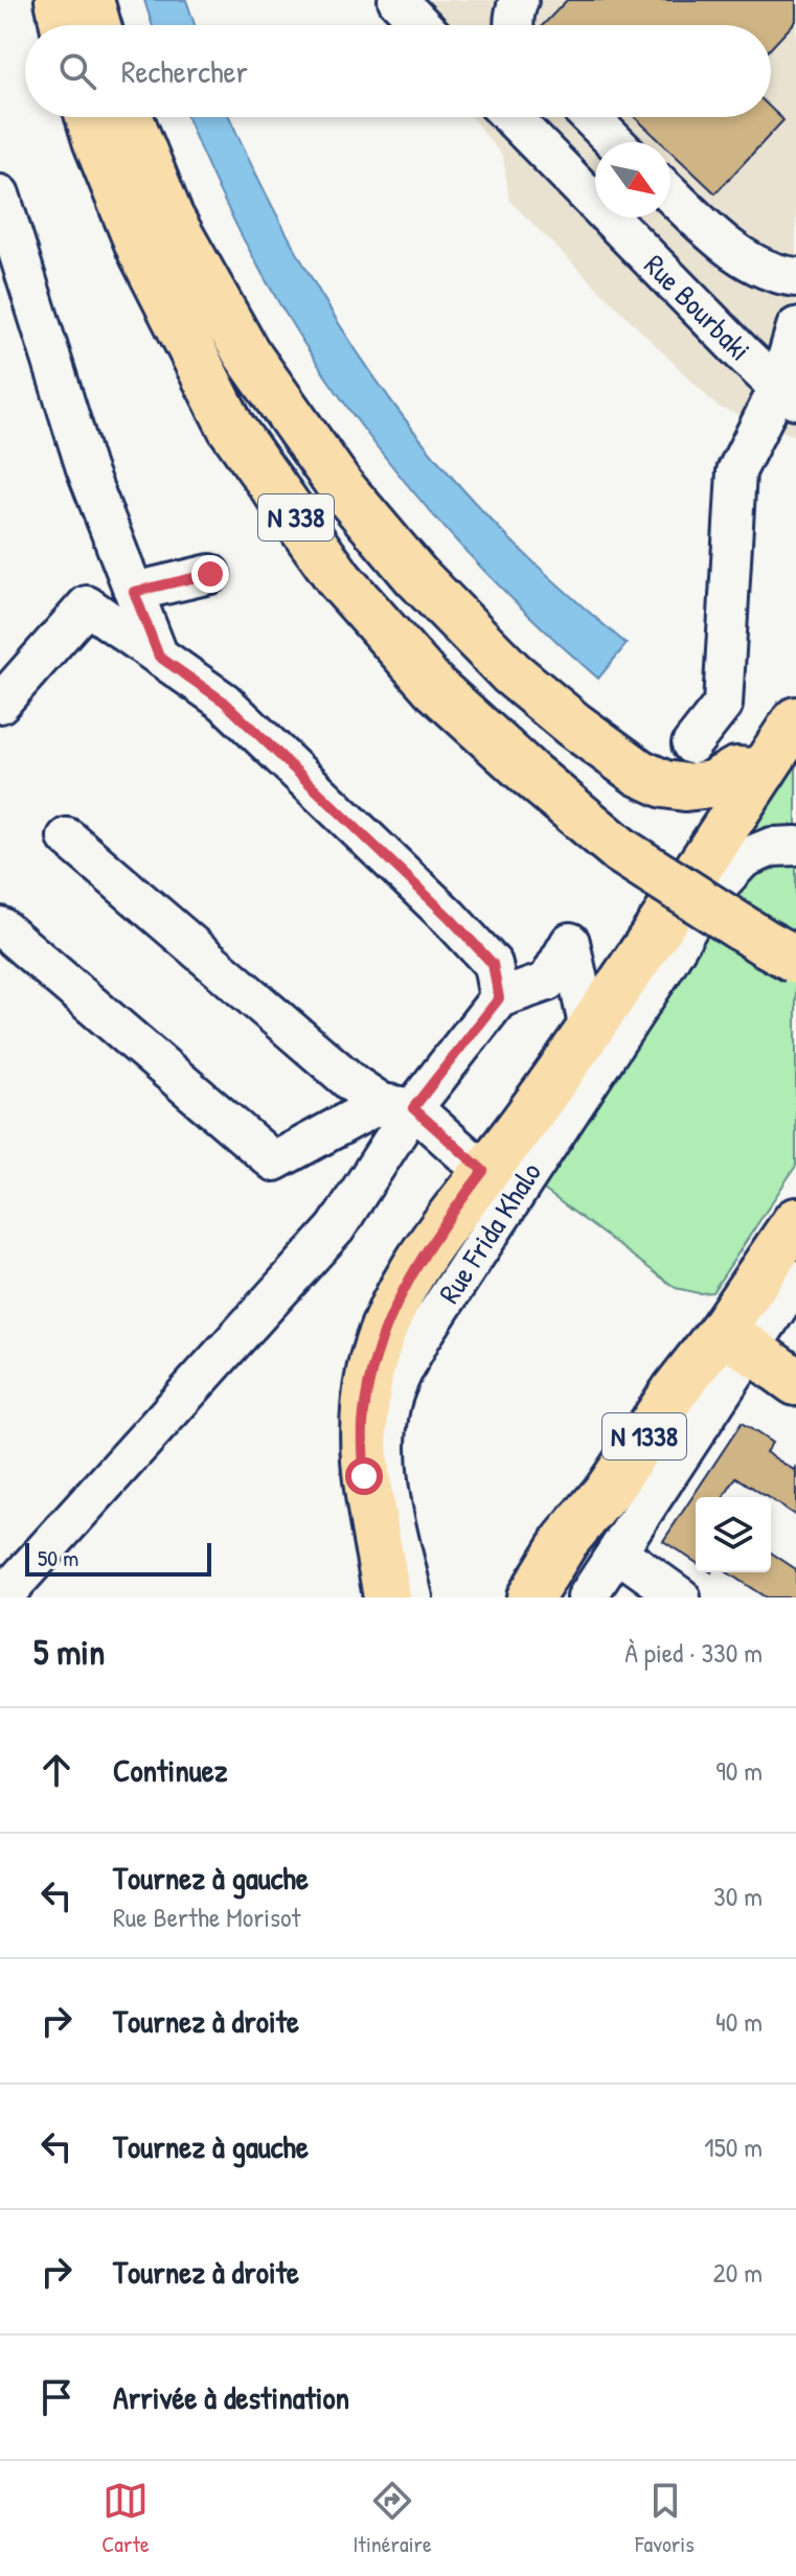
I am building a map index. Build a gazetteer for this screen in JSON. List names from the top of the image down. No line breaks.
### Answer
{"streets":{"main road":["N 338","Rue Frida Khalo","N 1338"],"street":["Rue Bourbaki"]},"scale_bar":"50 m","north":"bottom right","page":{"search":"Rechercher","scale":"50 m","heading":["5 min","À pied · 330 m"],"list":[["Continuez","90 m"],["Tournez à gauche","Rue Berthe Morisot","30 m"],["Tournez à droite","40 m"],["Tournez à gauche","150 m"],["Tournez à droite","20 m"],"Arrivée à destination"],"nav":["Carte","Itinéraire","Favoris"]}}
